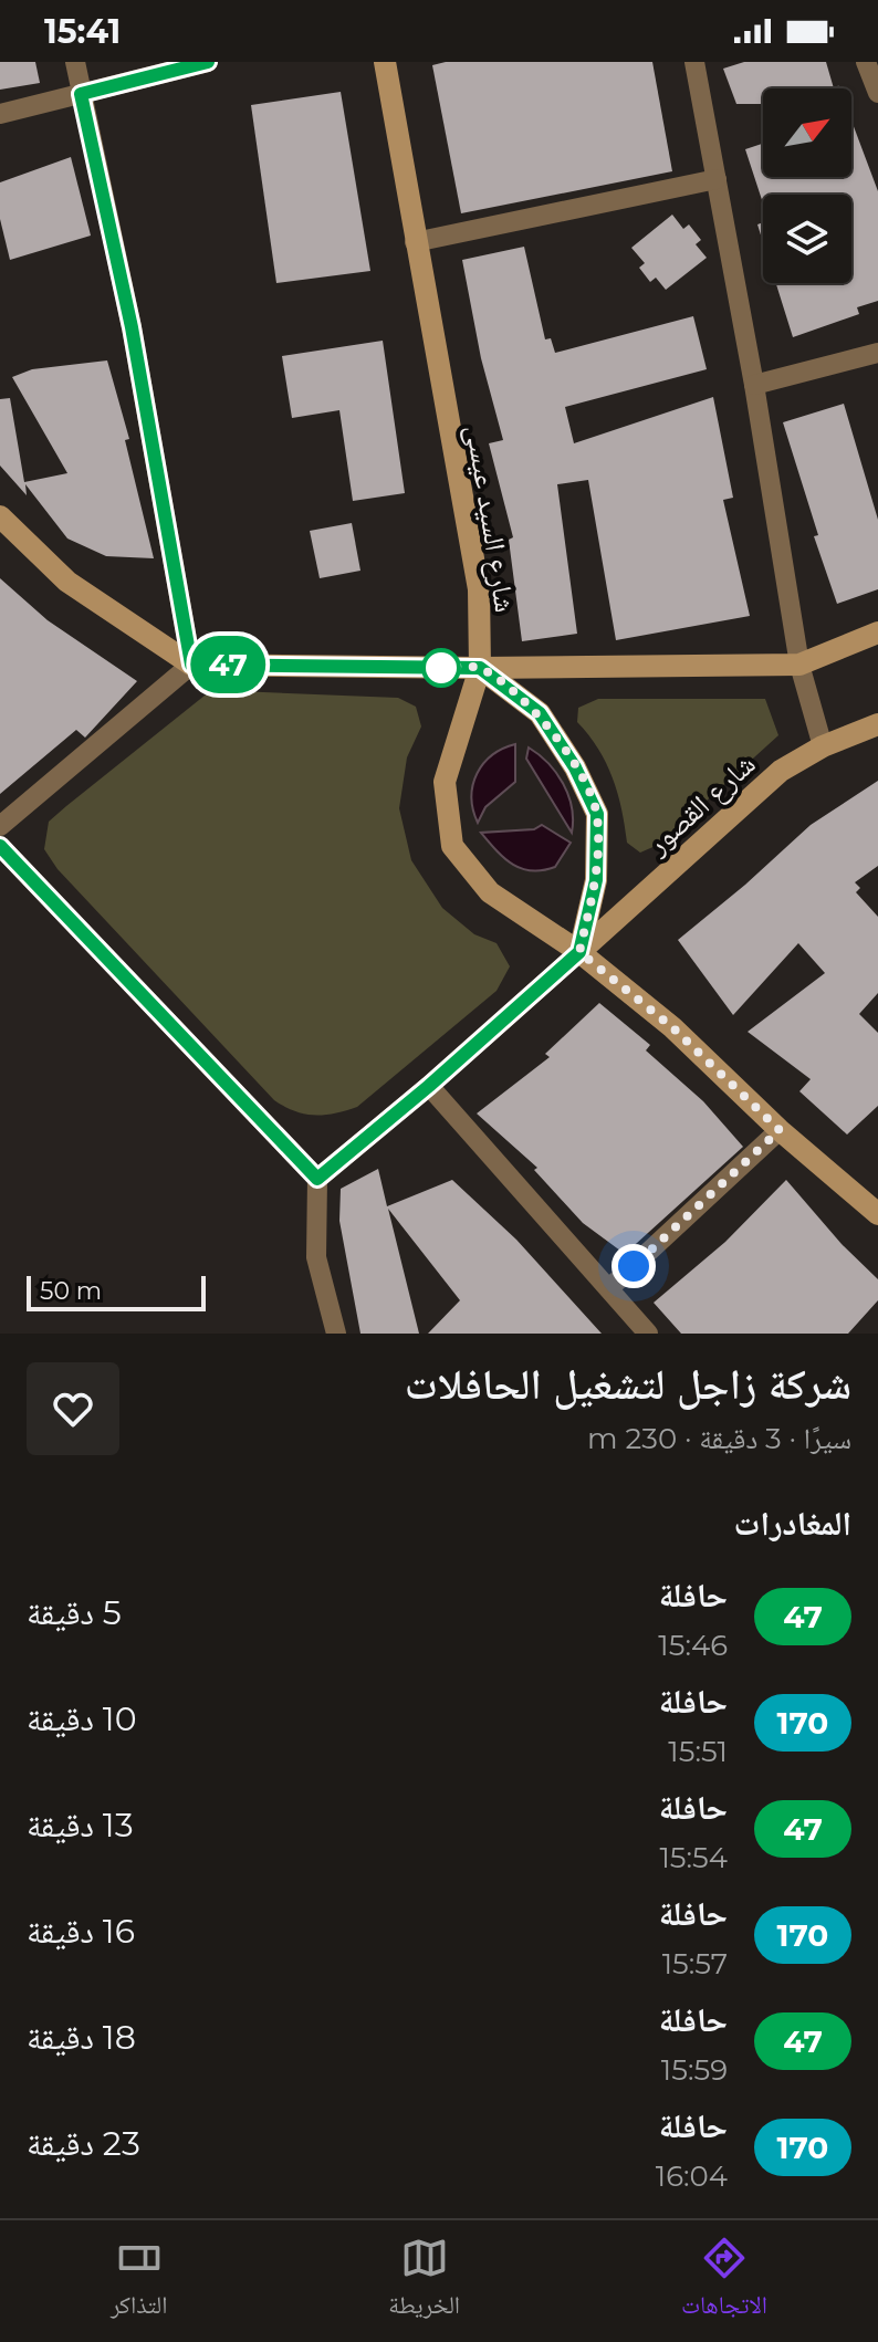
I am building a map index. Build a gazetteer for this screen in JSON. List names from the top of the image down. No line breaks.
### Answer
{"streets":{"street":["شارع السيد عيسى","شارع القصور"]},"crossings":[["شارع السيد عيسى","شارع القصور"]],"lines":["bus line 47"],"scale_bar":"50 m","north":"top right","page":{"status":"15:41","on_map":"47","scale":"50 m","heading":[["شركة زاجل لتشغيل الحافلات","سيرًا · 3 دقيقة · 230 m"],"المغادرات"],"list":[{"mark":"47","name":"حافلة","note":"15:46","value":"5 دقيقة"},{"mark":"170","name":"حافلة","note":"15:51","value":"10 دقيقة"},{"mark":"47","name":"حافلة","note":"15:54","value":"13 دقيقة"},{"mark":"170","name":"حافلة","note":"15:57","value":"16 دقيقة"},{"mark":"47","name":"حافلة","note":"15:59","value":"18 دقيقة"},{"mark":"170","name":"حافلة","note":"16:04","value":"23 دقيقة"}],"tabs":["الاتجاهات","الخريطة","التذاكر"]}}
